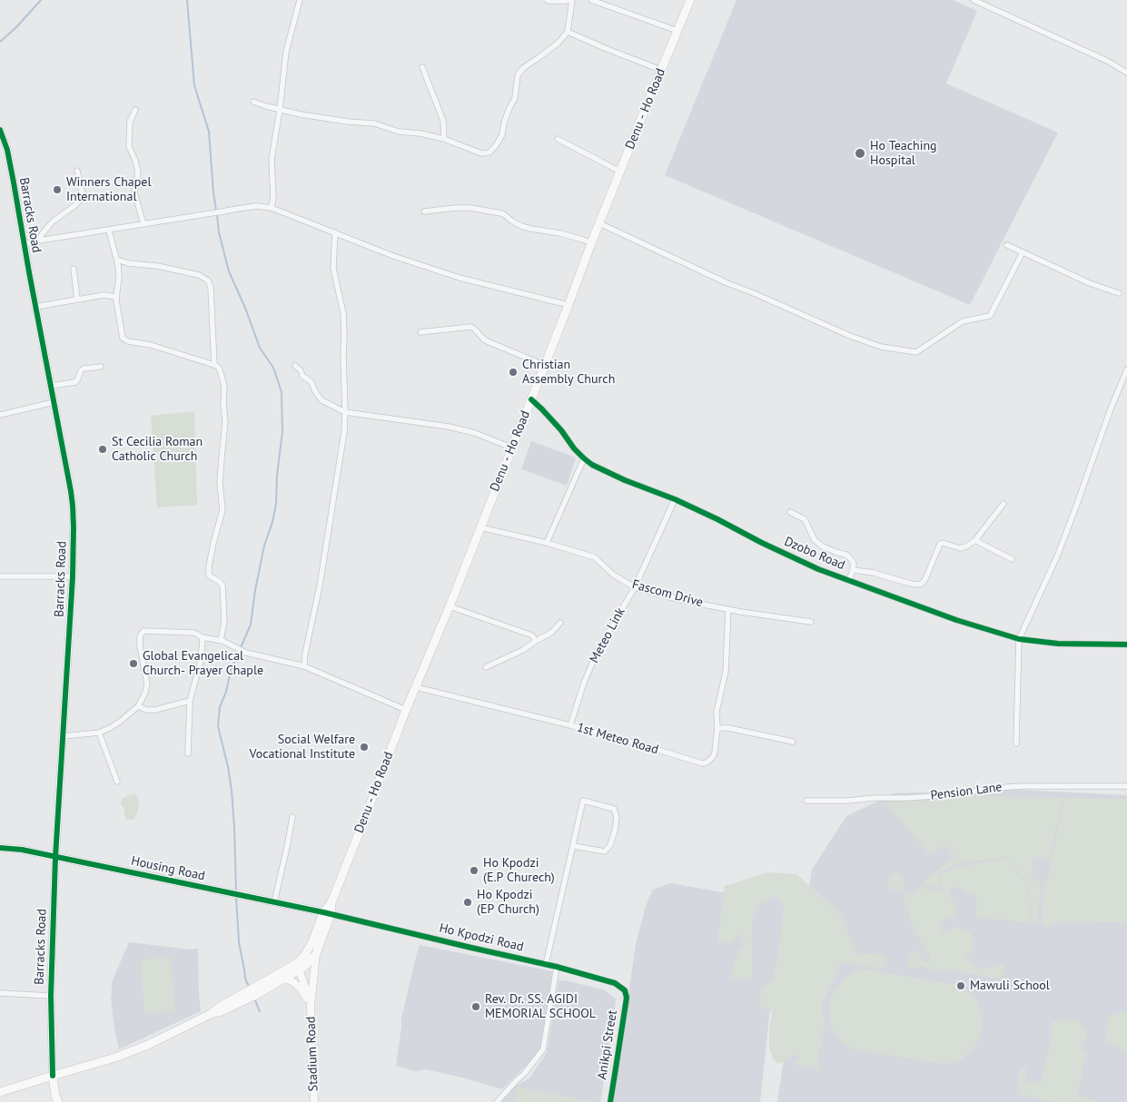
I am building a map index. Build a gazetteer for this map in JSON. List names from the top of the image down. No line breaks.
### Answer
{"streets":{"main road":["Denu - Ho Road"],"street":["Barracks Road","Dzobo Road","Fascom Drive","Meteo Link","1st Meteo Road","Pension Lane","Housing Road","Ho Kpodzi Road","Anikpi Street","Stadium Road"]},"crossings":[["Denu - Ho Road","Barracks Road"],["Denu - Ho Road","Dzobo Road"],["Denu - Ho Road","Fascom Drive"],["Denu - Ho Road","1st Meteo Road"],["Denu - Ho Road","Housing Road"],["Denu - Ho Road","Ho Kpodzi Road"],["Denu - Ho Road","Stadium Road"],["Barracks Road","Housing Road"],["Dzobo Road","Meteo Link"],["Fascom Drive","Meteo Link"],["Meteo Link","1st Meteo Road"],["Housing Road","Ho Kpodzi Road"],["Ho Kpodzi Road","Anikpi Street"]],"places":["Ho Teaching Hospital","Winners Chapel International","Christian Assembly Church","St Cecilia Roman Catholic Church","Global Evangelical Church- Prayer Chaple","Social Welfare Vocational Institute","Ho Kpodzi (E.P Churech)","Ho Kpodzi (EP Church)","Mawuli School","Rev. Dr. SS. AGIDI MEMORIAL SCHOOL"]}
